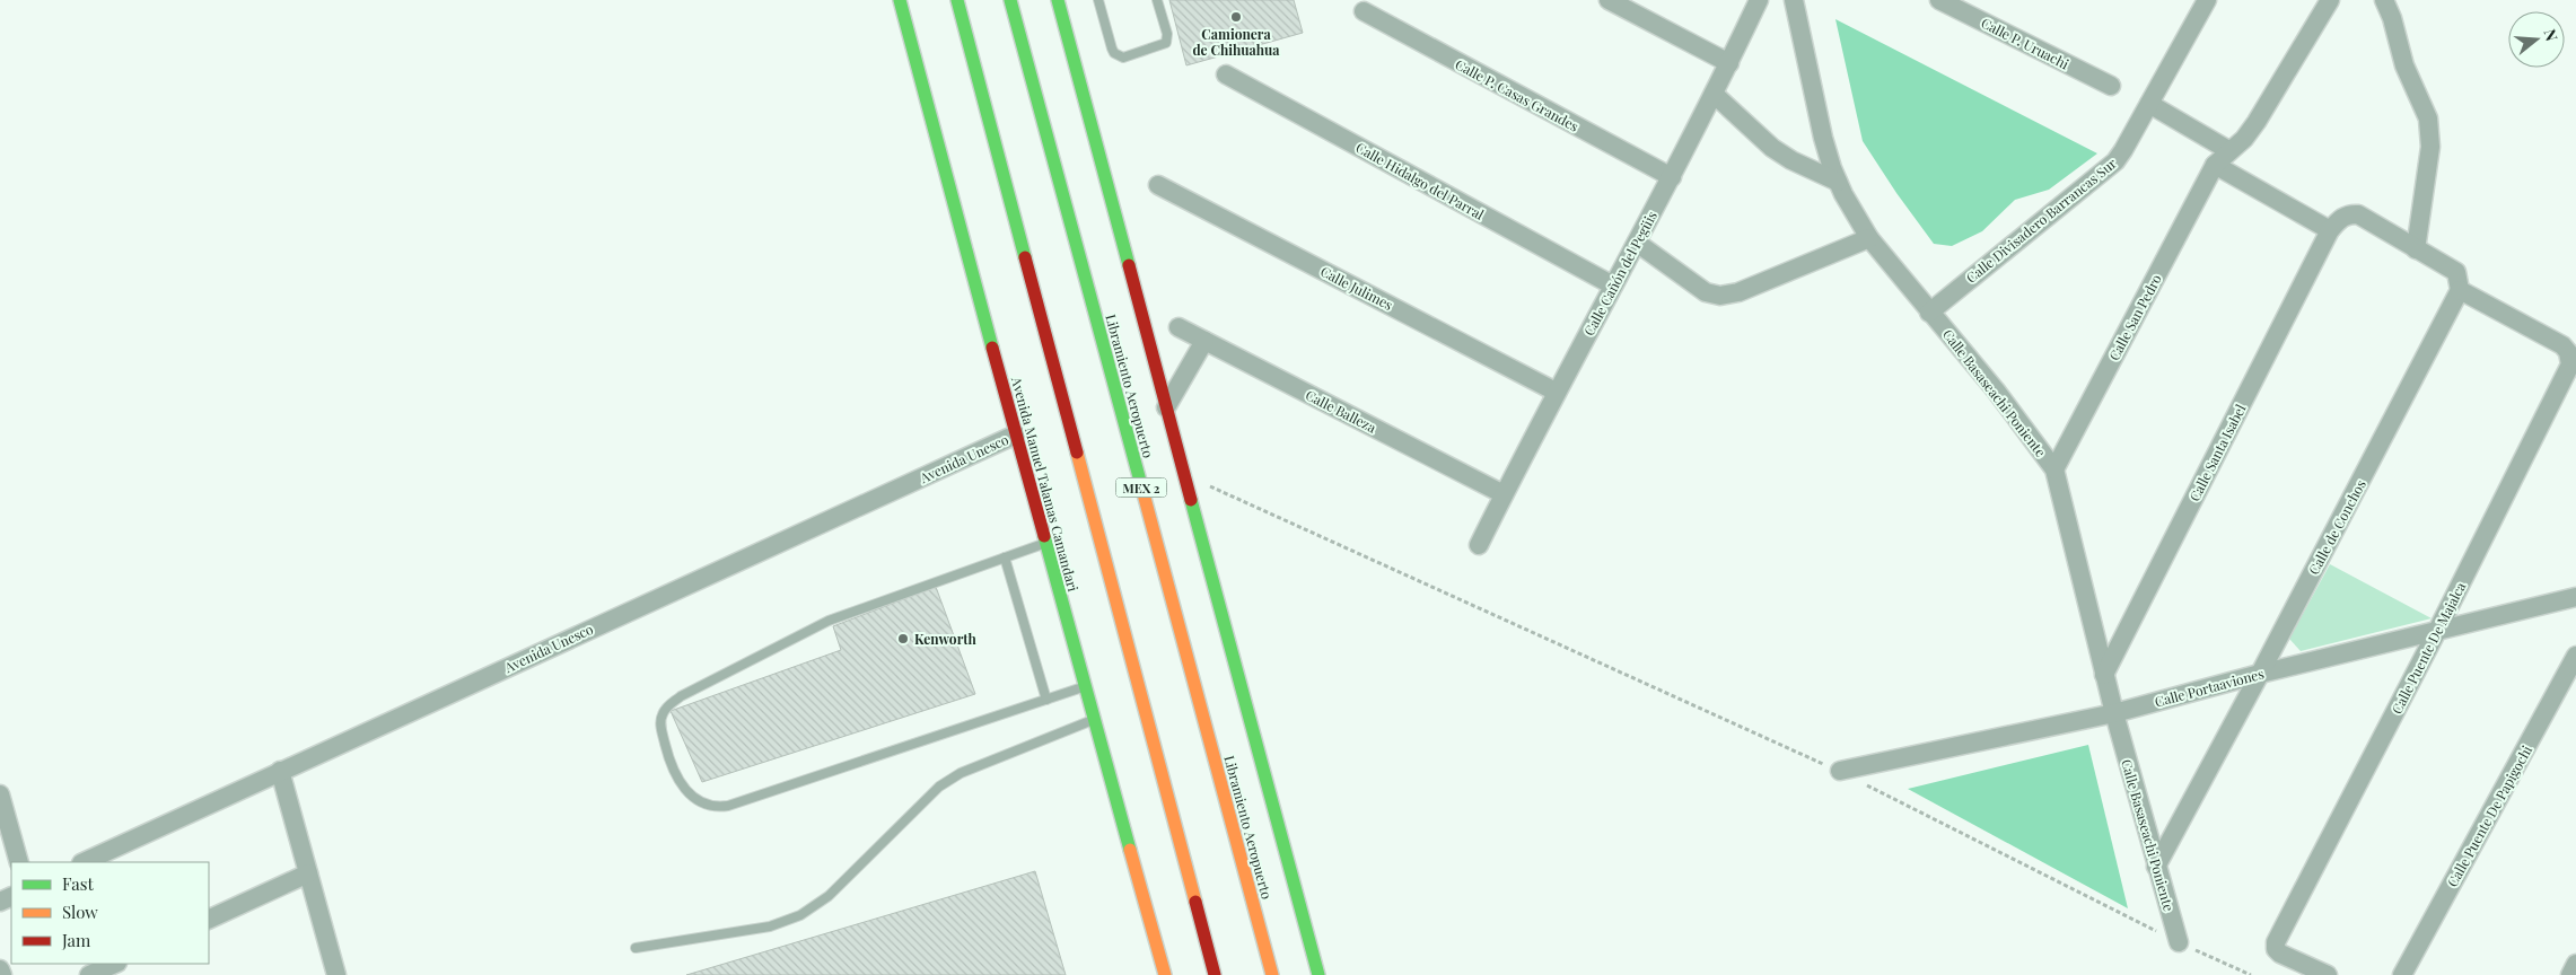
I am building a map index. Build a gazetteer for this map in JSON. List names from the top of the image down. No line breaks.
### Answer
{"streets":{"main road":["Libramiento Aeropuerto","Avenida Manuel Talamas Camandari","MEX 2"],"street":["Calle P. Uruachi","Calle P. Casas Grandes","Calle Hidalgo del Parral","Calle Divisadero Barrancas Sur","Calle Cañón del Pegüis","Calle Julimes","Calle San Pedro","Calle Basaseachi Poniente","Calle Balleza","Calle Santa Isabel","Avenida Unesco","Calle de Conchos","Calle Puente De Majalca","Calle Portaaviones","Calle Puente De Papigochi"]},"crossings":[["Calle P. Casas Grandes","Calle Cañón del Pegüis"],["Calle Hidalgo del Parral","Calle Cañón del Pegüis"],["Calle Divisadero Barrancas Sur","Calle Basaseachi Poniente"],["Calle Cañón del Pegüis","Calle Julimes"],["Calle Cañón del Pegüis","Calle Balleza"],["Calle San Pedro","Calle Basaseachi Poniente"],["Calle Basaseachi Poniente","Calle Santa Isabel"],["Calle Basaseachi Poniente","Calle de Conchos"],["Calle Basaseachi Poniente","Calle Portaaviones"],["Avenida Unesco","Avenida Manuel Talamas Camandari"],["Calle de Conchos","Calle Puente De Majalca"],["Calle de Conchos","Calle Portaaviones"],["Calle Puente De Majalca","Calle Portaaviones"]],"places":["Camionera de Chihuahua","Kenworth"],"legend":["Fast","Slow","Jam"],"north":"right"}
